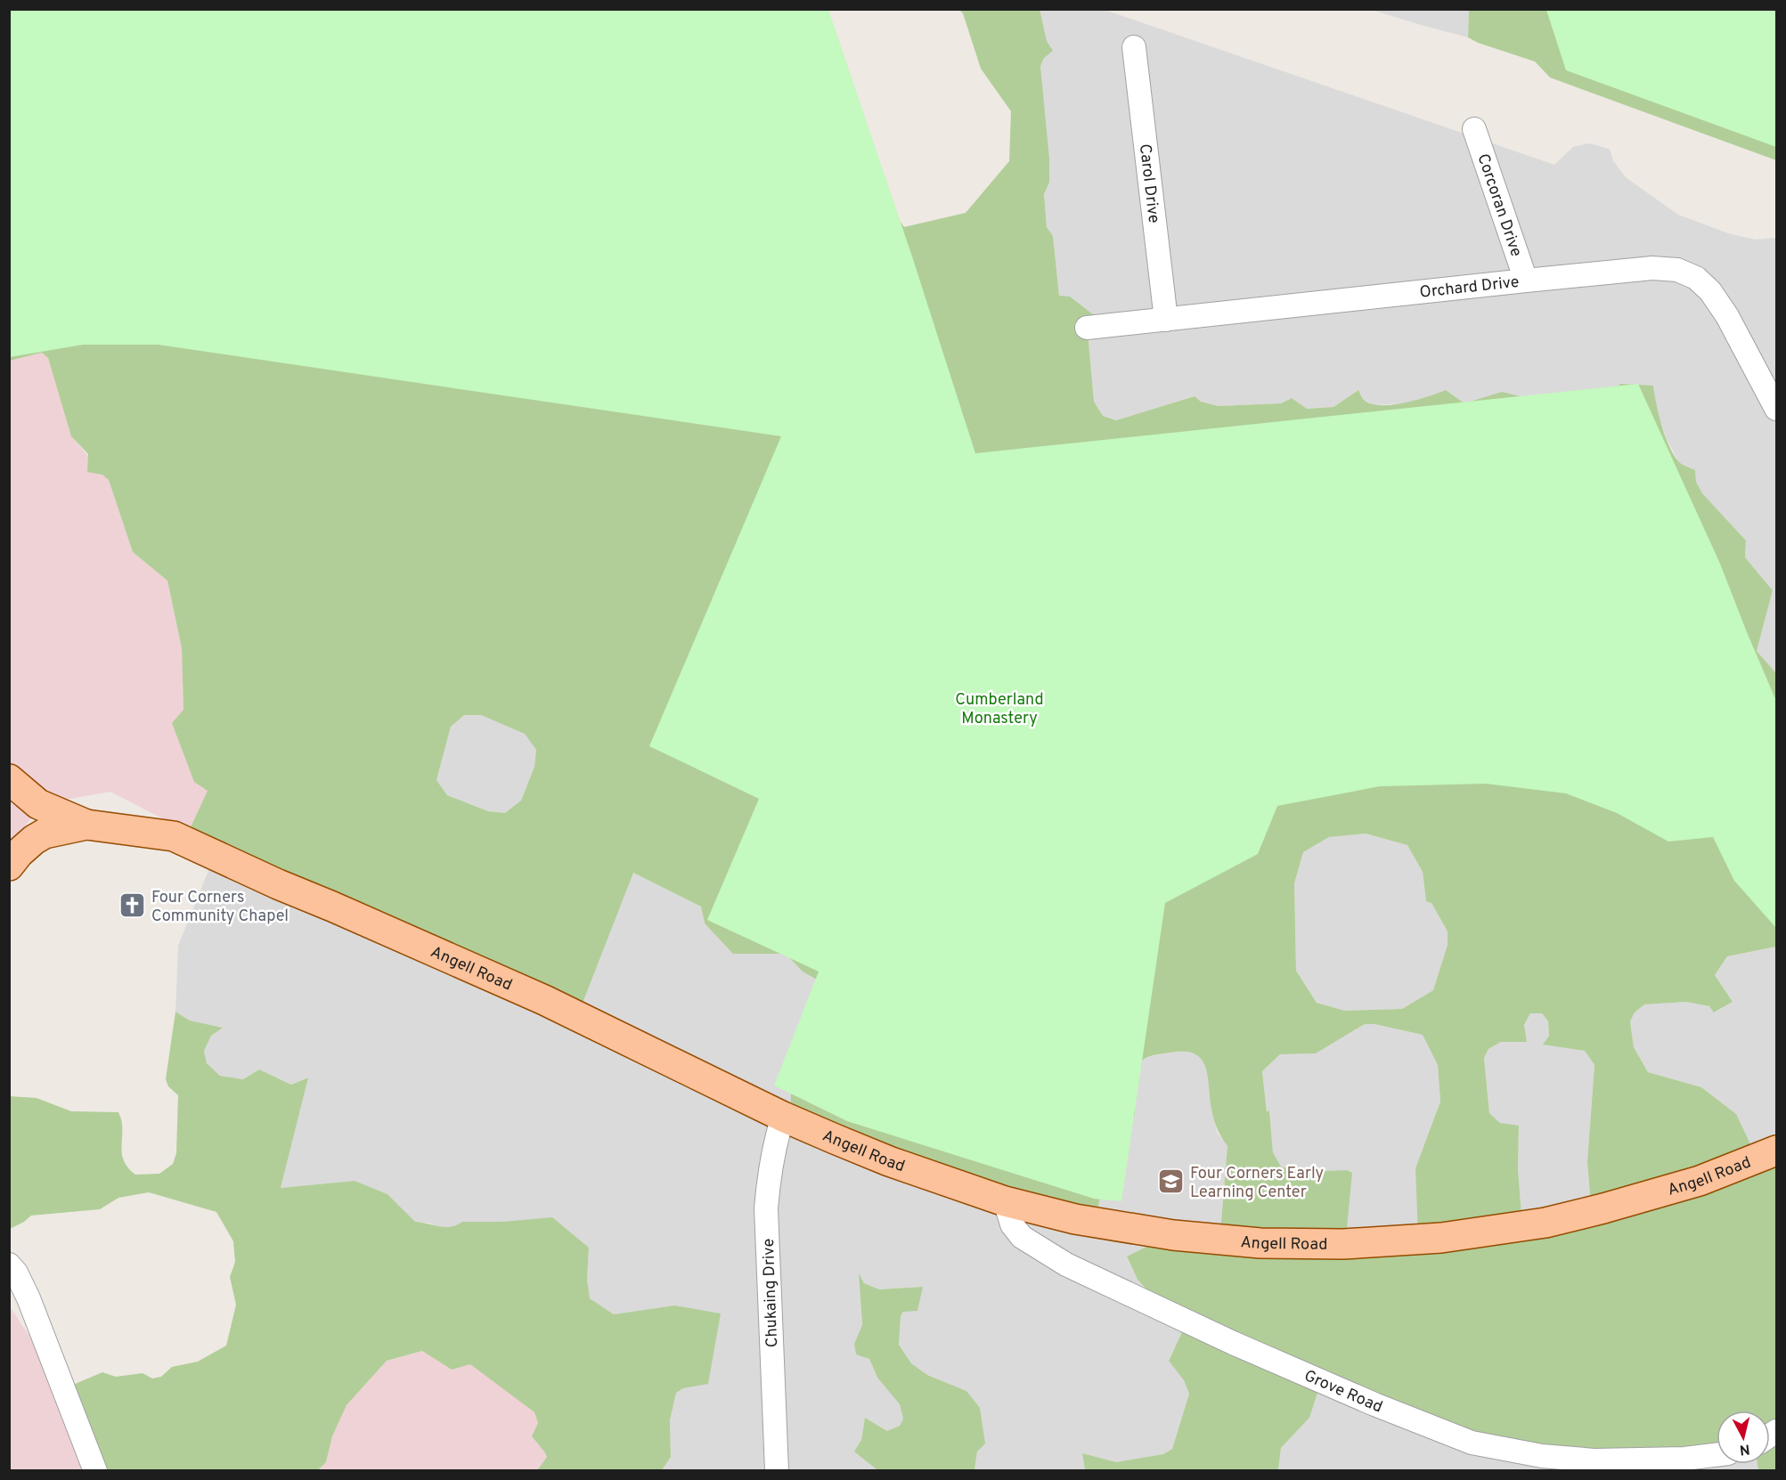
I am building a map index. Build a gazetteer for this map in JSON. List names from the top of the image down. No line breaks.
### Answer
{"streets":{"main road":["Angell Road"],"street":["Carol Drive","Corcoran Drive","Orchard Drive","Chukaing Drive","Grove Road"]},"crossings":[["Carol Drive","Orchard Drive"],["Corcoran Drive","Orchard Drive"],["Angell Road","Chukaing Drive"],["Angell Road","Grove Road"]],"parks":["Cumberland Monastery"],"places":{"church":["Four Corners Community Chapel"],"school or university":["Four Corners Early Learning Center"]},"north":"bottom"}
